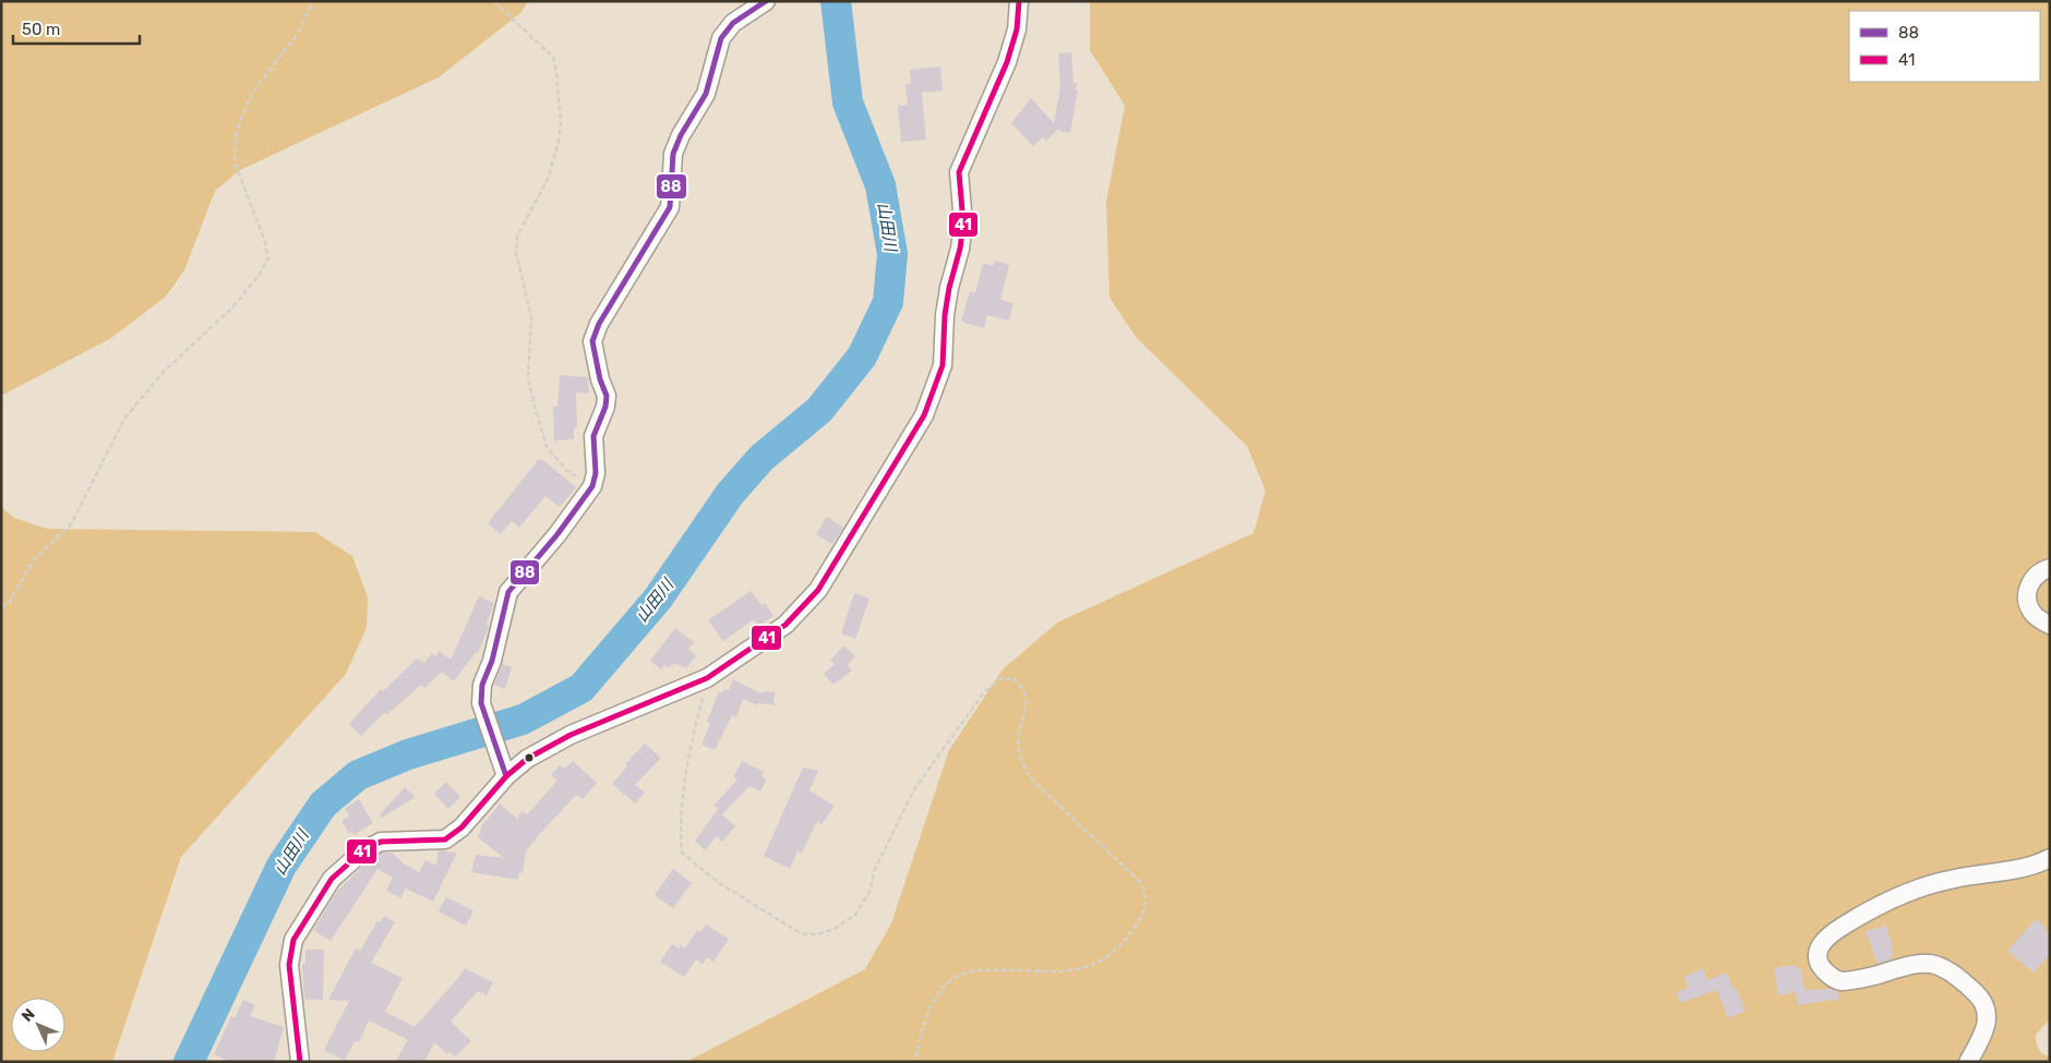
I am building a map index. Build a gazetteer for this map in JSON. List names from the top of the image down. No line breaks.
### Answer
{"water":["山田川"],"lines":["transit line 88","transit line 41"],"legend":["88","41"],"scale_bar":"50 m","north":"top left"}
